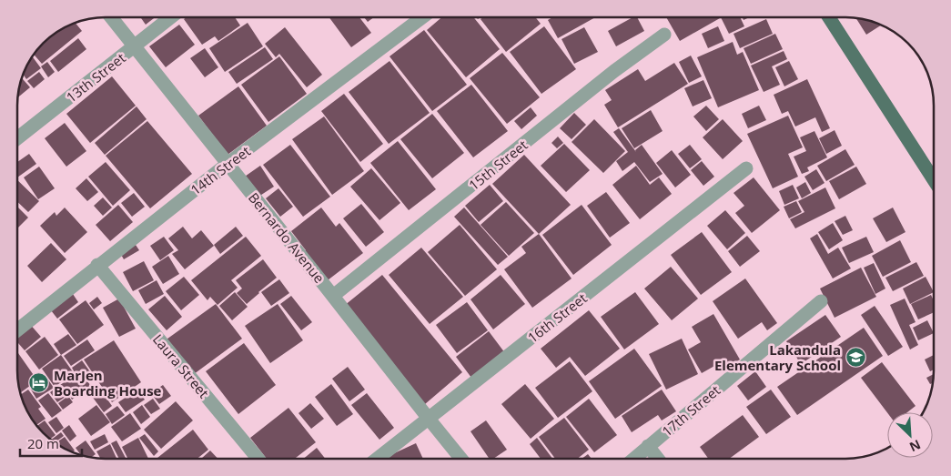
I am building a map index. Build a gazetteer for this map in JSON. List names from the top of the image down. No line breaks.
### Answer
{"streets":{"street":["13th Street","15th Street","14th Street","Bernardo Avenue","16th Street","Laura Street","17th Street"]},"crossings":[["13th Street","Bernardo Avenue"],["15th Street","Bernardo Avenue"],["14th Street","Bernardo Avenue"],["14th Street","Laura Street"],["Bernardo Avenue","16th Street"]],"places":{"school or university":["Lakandula Elementary School"],"hotel":["MarJen Boarding House"]},"scale_bar":"20 m","north":"bottom right"}
